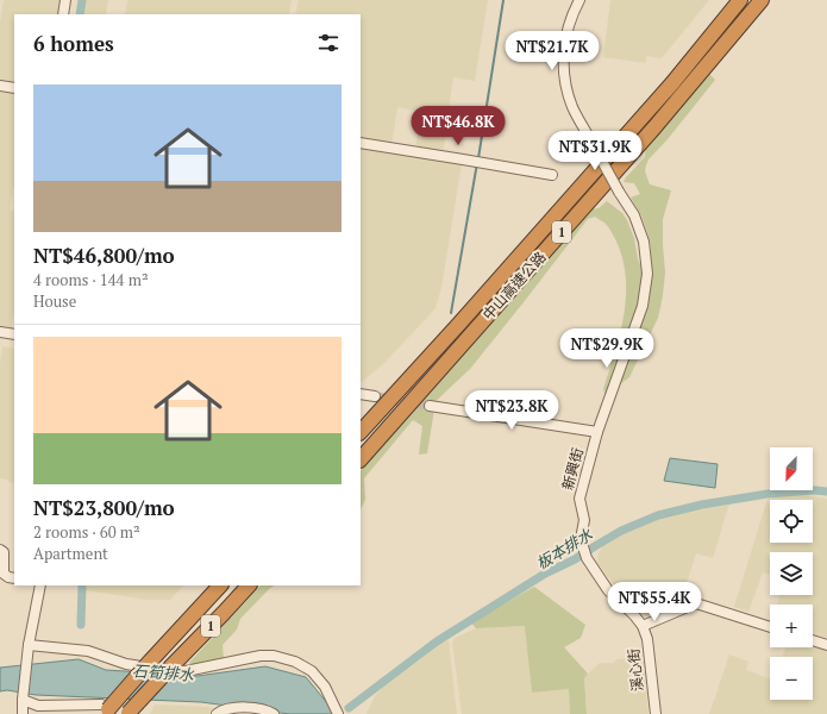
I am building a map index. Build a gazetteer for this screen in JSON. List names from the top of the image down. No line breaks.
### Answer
{"streets":{"highway":["1","中山高速公路"],"street":["新興街","溪心街"]},"crossings":[["新興街","溪心街"]],"water":["板本排水","石筍排水"],"north":"bottom left","page":{"heading":"6 homes","price":["NT$21.7K","NT$46.8K","NT$31.9K","NT$29.9K","NT$23.8K","NT$55.4K"],"list":[{"name":"NT$46,800/mo","note":"4 rooms · 144 m² · House"},{"name":"NT$23,800/mo","note":"2 rooms · 60 m² · Apartment"}],"map_buttons":["+","−"]}}
